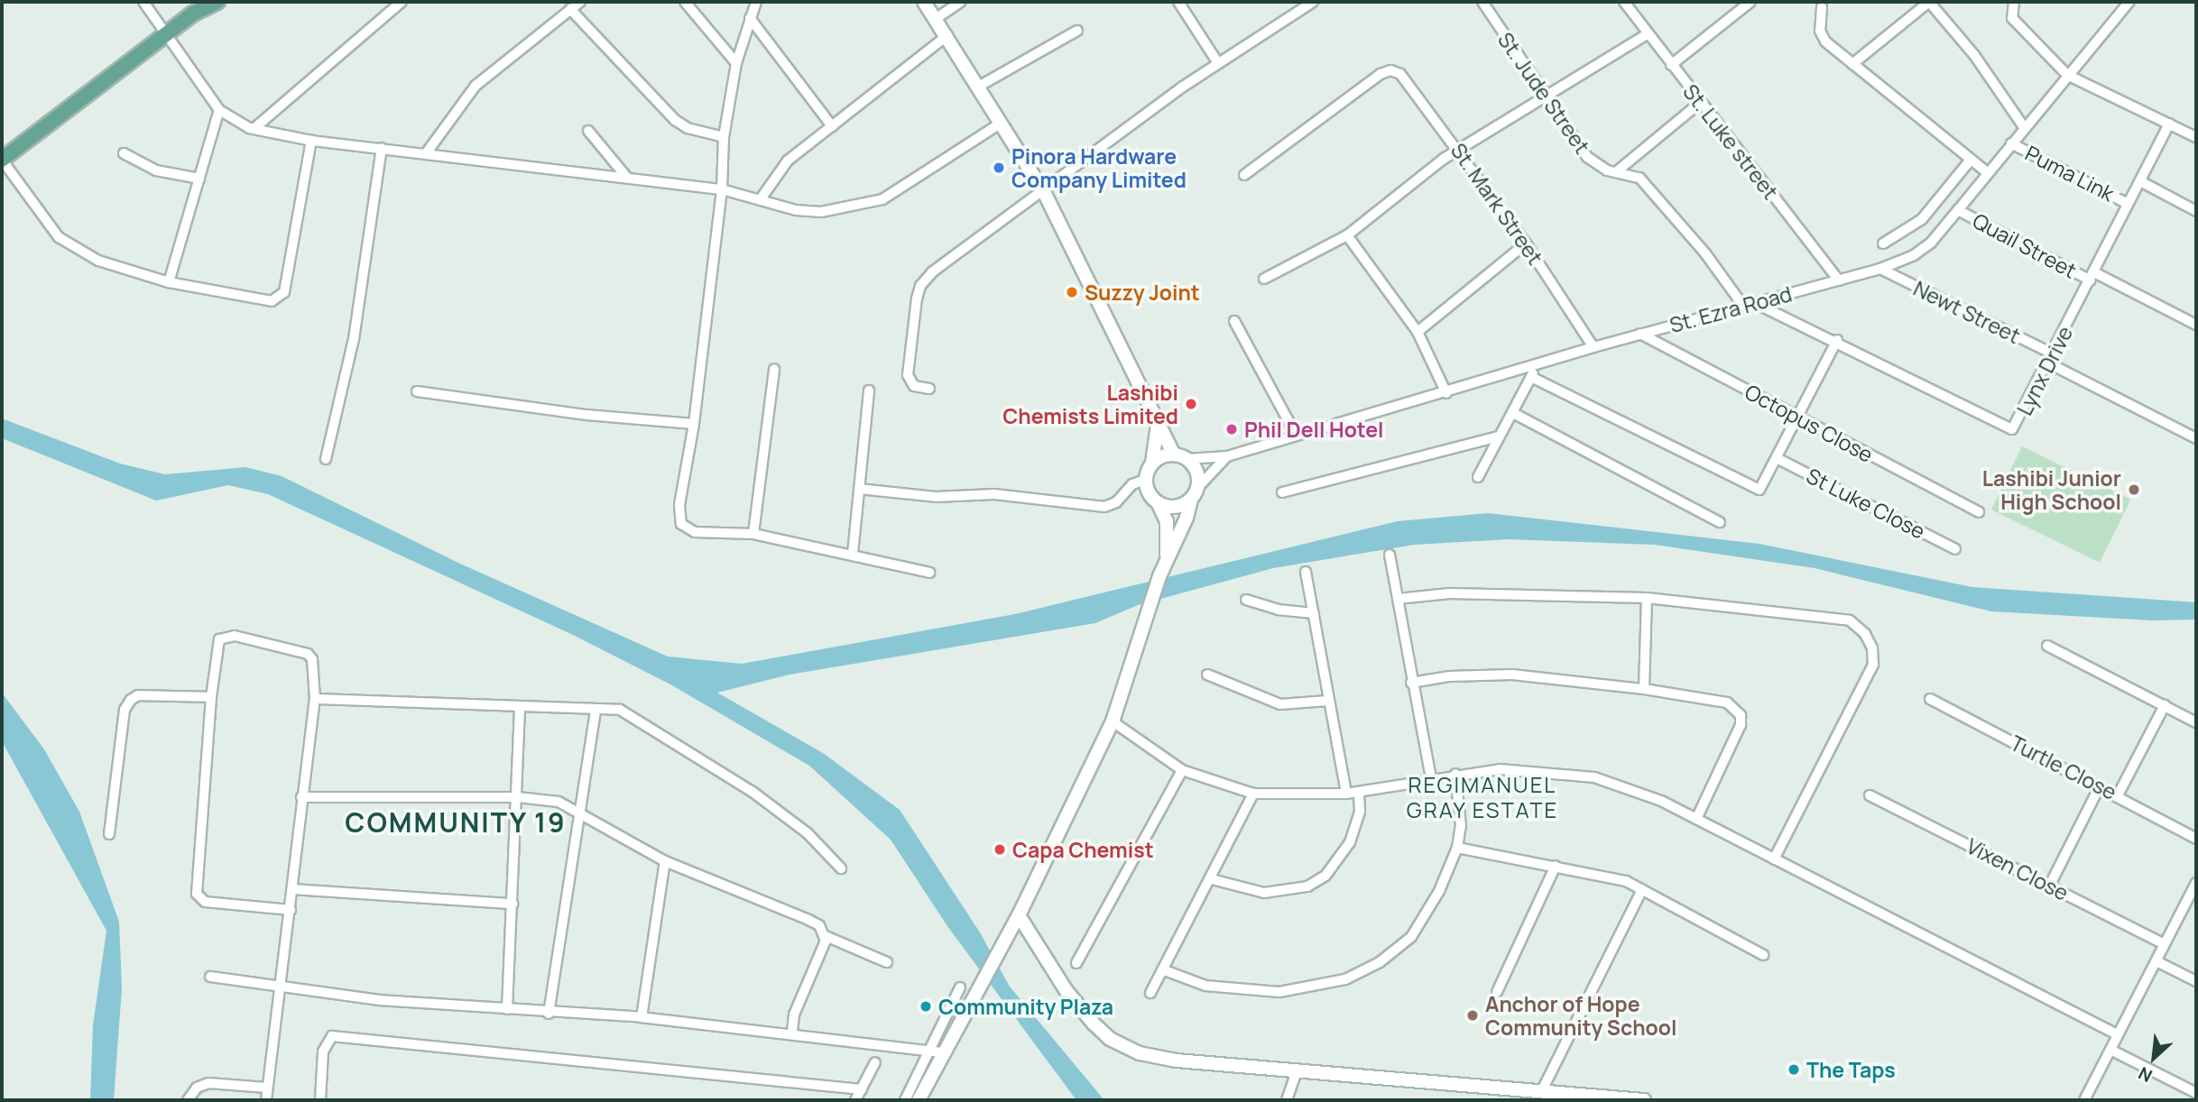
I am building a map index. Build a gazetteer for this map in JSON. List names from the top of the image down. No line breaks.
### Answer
{"streets":{"street":["St. Jude Street","St. Luke street","Puma Link","St. Mark Street","Quail Street","St. Ezra Road","Newt Street","Lynx Drive","Octopus Close","St Luke Close","Turtle Close","Vixen Close"]},"crossings":[["St. Jude Street","St. Ezra Road"],["St. Luke street","St. Ezra Road"],["Puma Link","St. Ezra Road"],["Puma Link","Lynx Drive"],["St. Mark Street","St. Ezra Road"],["Quail Street","St. Ezra Road"],["Quail Street","Lynx Drive"],["St. Ezra Road","Newt Street"],["St. Ezra Road","Lynx Drive"],["St. Ezra Road","Octopus Close"],["Newt Street","Lynx Drive"]],"districts":["REGIMANUEL GRAY ESTATE","COMMUNITY 19"],"places":["Pinora Hardware Company Limited","Suzzy Joint","Lashibi Chemists Limited","Phil Dell Hotel","Lashibi Junior High School","Capa Chemist","Community Plaza","Anchor of Hope Community School","The Taps"],"north":"bottom left"}
